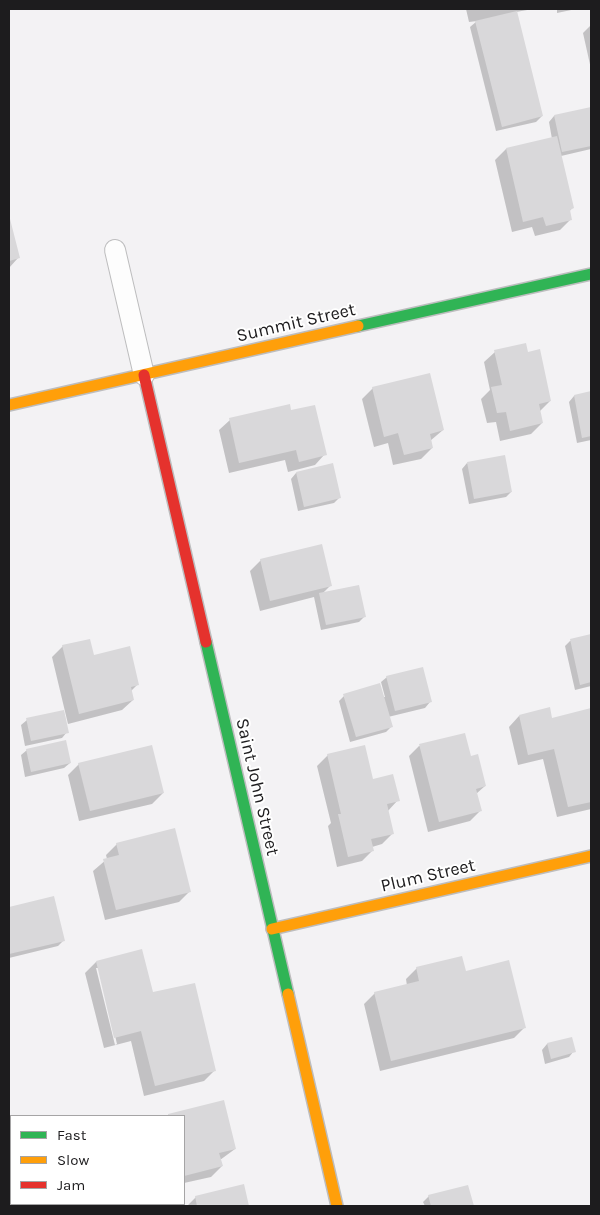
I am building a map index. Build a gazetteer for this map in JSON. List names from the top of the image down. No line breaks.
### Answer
{"streets":{"street":["Summit Street","Saint John Street","Plum Street"]},"crossings":[["Summit Street","Saint John Street"],["Saint John Street","Plum Street"]],"legend":["Fast","Slow","Jam"]}
